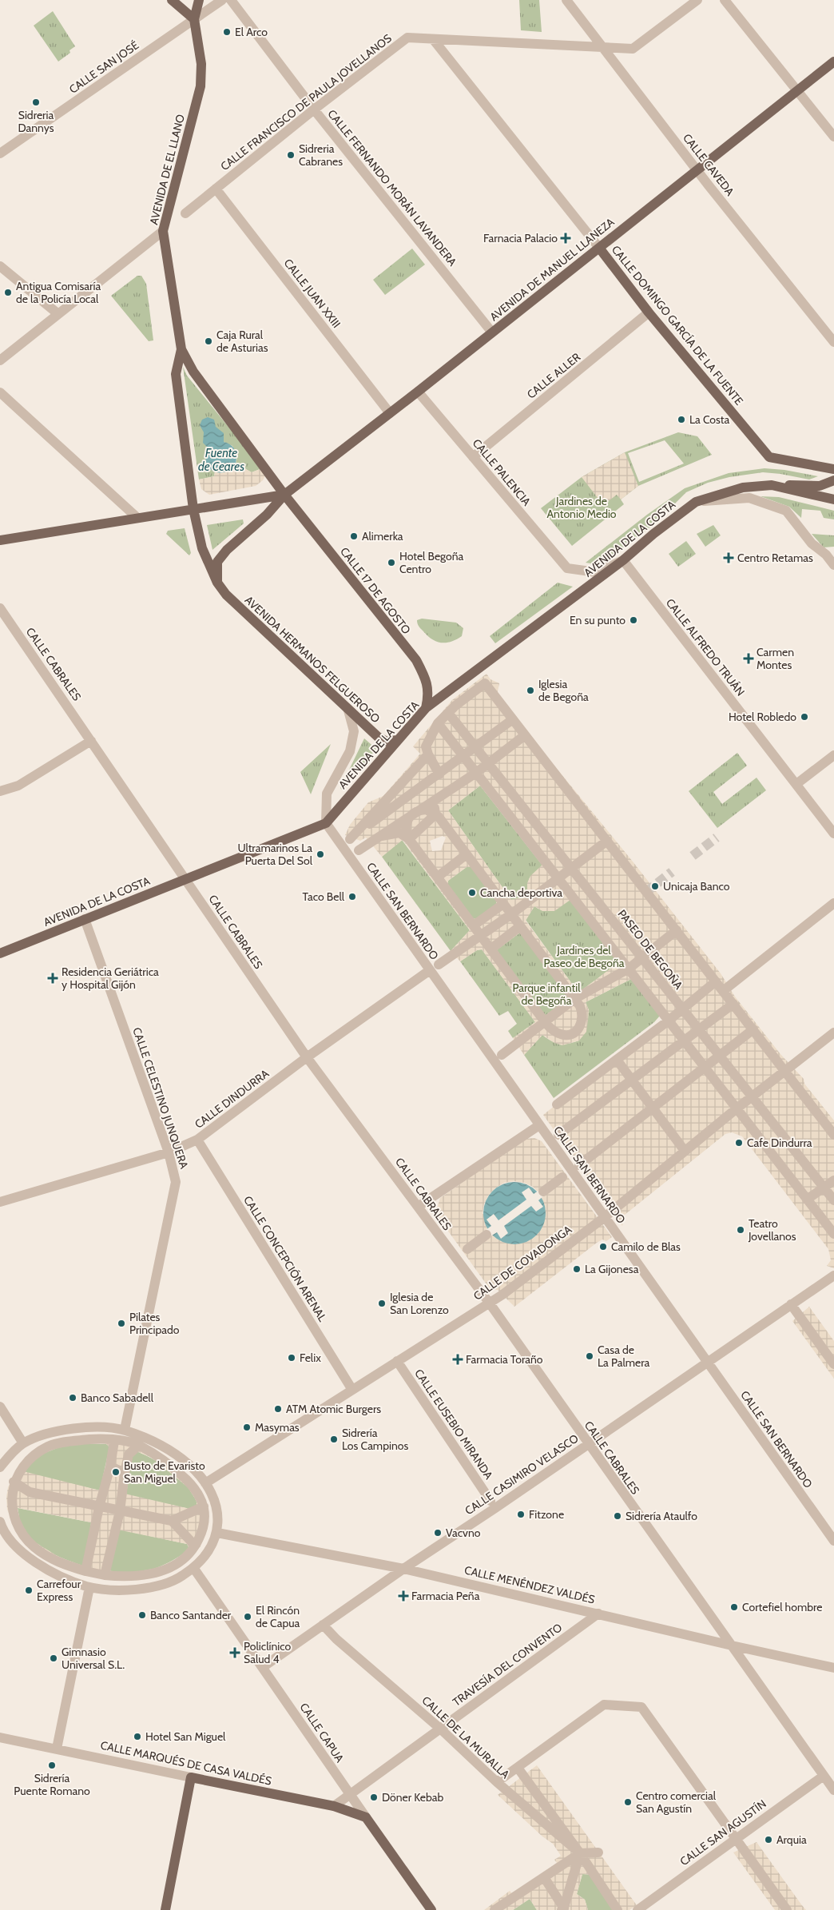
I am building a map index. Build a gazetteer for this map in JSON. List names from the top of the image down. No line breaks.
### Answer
{"streets":{"main road":["AVENIDA DE EL LLANO","AVENIDA DE MANUEL LLANEZA","CALLE DOMINGO GARCÍA DE LA FUENTE","AVENIDA DE LA COSTA","CALLE 17 DE AGOSTO","AVENIDA HERMANOS FELGUEROSO","CALLE CAPUA","CALLE MARQUÉS DE CASA VALDÉS"],"street":["CALLE SAN JOSÉ","CALLE FRANCISCO DE PAULA JOVELLANOS","CALLE CAVEDA","CALLE FERNANDO MORÁN LAVANDERA","CALLE JUAN XXIII","CALLE ALLER","CALLE PALENCIA","CALLE ALFREDO TRUÁN","CALLE CABRALES","CALLE SAN BERNARDO","PASEO DE BEGOÑA","CALLE CELESTINO JUNQUERA","CALLE DINDURRA","CALLE CONCEPCIÓN ARENAL","CALLE DE COVADONGA","CALLE EUSEBIO MIRANDA","CALLE CASIMIRO VELASCO","CALLE MENÉNDEZ VALDÉS","TRAVESÍA DEL CONVENTO","CALLE DE LA MURALLA","CALLE SAN AGUSTÍN"]},"crossings":[["CALLE SAN JOSÉ","AVENIDA DE EL LLANO"],["CALLE FRANCISCO DE PAULA JOVELLANOS","CALLE CAVEDA"],["CALLE FRANCISCO DE PAULA JOVELLANOS","CALLE FERNANDO MORÁN LAVANDERA"],["CALLE FRANCISCO DE PAULA JOVELLANOS","CALLE JUAN XXIII"],["CALLE FRANCISCO DE PAULA JOVELLANOS","CALLE DOMINGO GARCÍA DE LA FUENTE"],["CALLE CAVEDA","AVENIDA DE MANUEL LLANEZA"],["AVENIDA DE EL LLANO","AVENIDA DE MANUEL LLANEZA"],["AVENIDA DE EL LLANO","CALLE 17 DE AGOSTO"],["AVENIDA DE EL LLANO","AVENIDA HERMANOS FELGUEROSO"],["CALLE FERNANDO MORÁN LAVANDERA","AVENIDA DE MANUEL LLANEZA"],["AVENIDA DE MANUEL LLANEZA","CALLE JUAN XXIII"],["AVENIDA DE MANUEL LLANEZA","CALLE DOMINGO GARCÍA DE LA FUENTE"],["AVENIDA DE MANUEL LLANEZA","CALLE PALENCIA"],["AVENIDA DE MANUEL LLANEZA","CALLE 17 DE AGOSTO"],["AVENIDA DE MANUEL LLANEZA","AVENIDA HERMANOS FELGUEROSO"],["CALLE DOMINGO GARCÍA DE LA FUENTE","CALLE ALLER"],["CALLE ALLER","CALLE PALENCIA"],["CALLE PALENCIA","AVENIDA DE LA COSTA"],["CALLE PALENCIA","CALLE ALFREDO TRUÁN"],["AVENIDA DE LA COSTA","CALLE 17 DE AGOSTO"],["AVENIDA DE LA COSTA","CALLE ALFREDO TRUÁN"],["AVENIDA DE LA COSTA","AVENIDA HERMANOS FELGUEROSO"],["AVENIDA DE LA COSTA","CALLE CABRALES"],["AVENIDA DE LA COSTA","CALLE SAN BERNARDO"],["AVENIDA DE LA COSTA","CALLE CELESTINO JUNQUERA"],["CALLE CABRALES","CALLE DINDURRA"],["CALLE CABRALES","CALLE DE COVADONGA"],["CALLE CABRALES","CALLE CASIMIRO VELASCO"],["CALLE CABRALES","CALLE MENÉNDEZ VALDÉS"],["CALLE CABRALES","CALLE SAN AGUSTÍN"],["CALLE SAN BERNARDO","CALLE DINDURRA"],["CALLE SAN BERNARDO","CALLE DE COVADONGA"],["CALLE SAN BERNARDO","CALLE CASIMIRO VELASCO"],["PASEO DE BEGOÑA","CALLE DE COVADONGA"],["CALLE CELESTINO JUNQUERA","CALLE DINDURRA"],["CALLE DINDURRA","CALLE CONCEPCIÓN ARENAL"],["CALLE CONCEPCIÓN ARENAL","CALLE DE COVADONGA"],["CALLE DE COVADONGA","CALLE EUSEBIO MIRANDA"],["CALLE CASIMIRO VELASCO","CALLE MENÉNDEZ VALDÉS"],["CALLE CASIMIRO VELASCO","CALLE CAPUA"],["CALLE CASIMIRO VELASCO","CALLE DE LA MURALLA"],["CALLE MENÉNDEZ VALDÉS","TRAVESÍA DEL CONVENTO"],["TRAVESÍA DEL CONVENTO","CALLE CAPUA"],["TRAVESÍA DEL CONVENTO","CALLE DE LA MURALLA"],["TRAVESÍA DEL CONVENTO","CALLE MARQUÉS DE CASA VALDÉS"],["CALLE CAPUA","CALLE MARQUÉS DE CASA VALDÉS"]],"water":["Fuente de Ceares"],"parks":["Jardines de Antonio Medio","Jardines del Paseo de Begoña","Parque infantil de Begoña"],"places":{"other":["El Arco","Sidreria Dannys","Sidreria Cabranes","Antigua Comisaría de la Policía Local","Caja Rural de Asturias","La Costa","Alimerka","Hotel Begoña Centro","En su punto","Iglesia de Begoña","Hotel Robledo","Ultramarinos La Puerta Del Sol","Unicaja Banco","Cancha deportiva","Taco Bell","Cafe Dindurra","Teatro Jovellanos","Camilo de Blas","La Gijonesa","Iglesia de San Lorenzo","Pilates Principado","Casa de La Palmera","Felix","Banco Sabadell","ATM Atomic Burgers","Masymas","Sidrería Los Campinos","Busto de Evaristo San Miguel","Fitzone","Sidrería Ataulfo","Vacvno","Carrefour Express","Cortefiel hombre","Banco Santander","El Rincón de Capua","Gimnasio Universal S.L.","Hotel San Miguel","Sidrería Puente Romano","Döner Kebab","Centro comercial San Agustín","Arquia"],"health":["Farnacia Palacio","Centro Retamas","Carmen Montes","Residencia Geriátrica y Hospital Gijón","Farmacia Toraño","Farmacia Peña","Policlínico Salud 4"]}}
